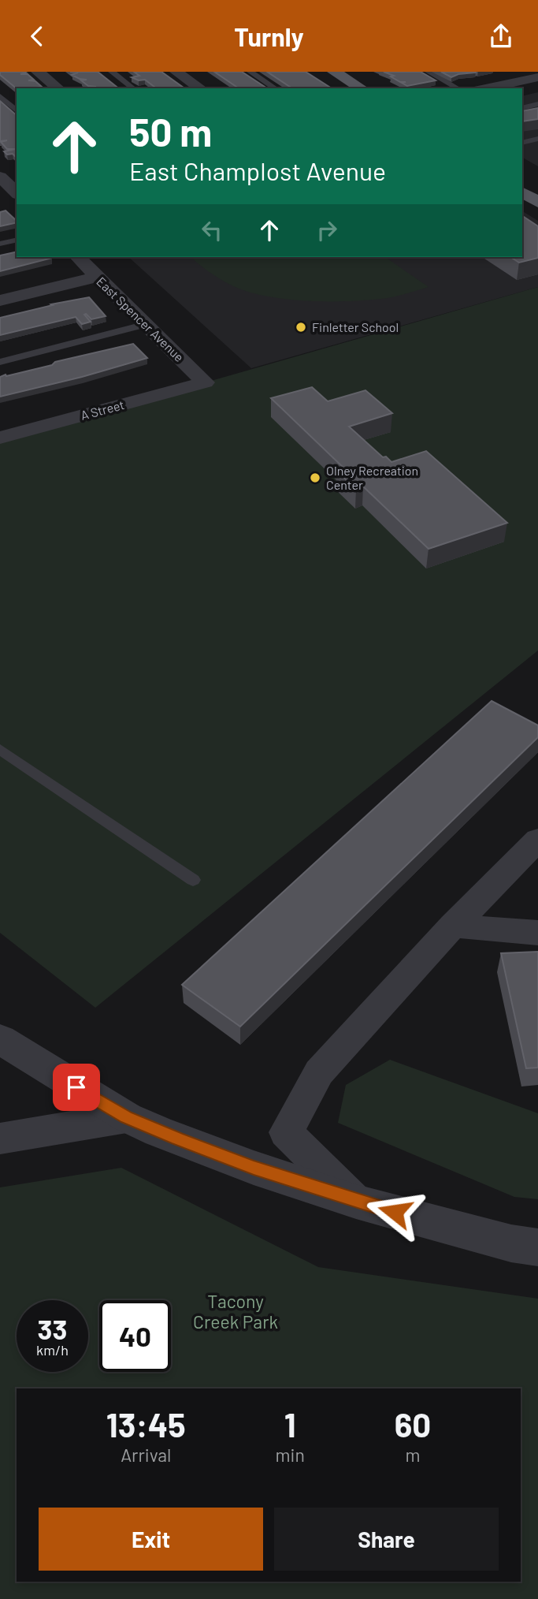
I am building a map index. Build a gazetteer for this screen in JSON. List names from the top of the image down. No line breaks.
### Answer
{"streets":{"street":["East Spencer Avenue","A Street"]},"crossings":[["East Spencer Avenue","A Street"]],"parks":["Tacony Creek Park"],"places":["Finletter School","Olney Recreation Center"],"page":{"header":"Turnly","turn":["50 m","East Champlost Avenue"],"speed":"33 km/h","limit":"40","eta":["13:45","Arrival","1","min","60","m"],"buttons":["Exit","Share"]}}
